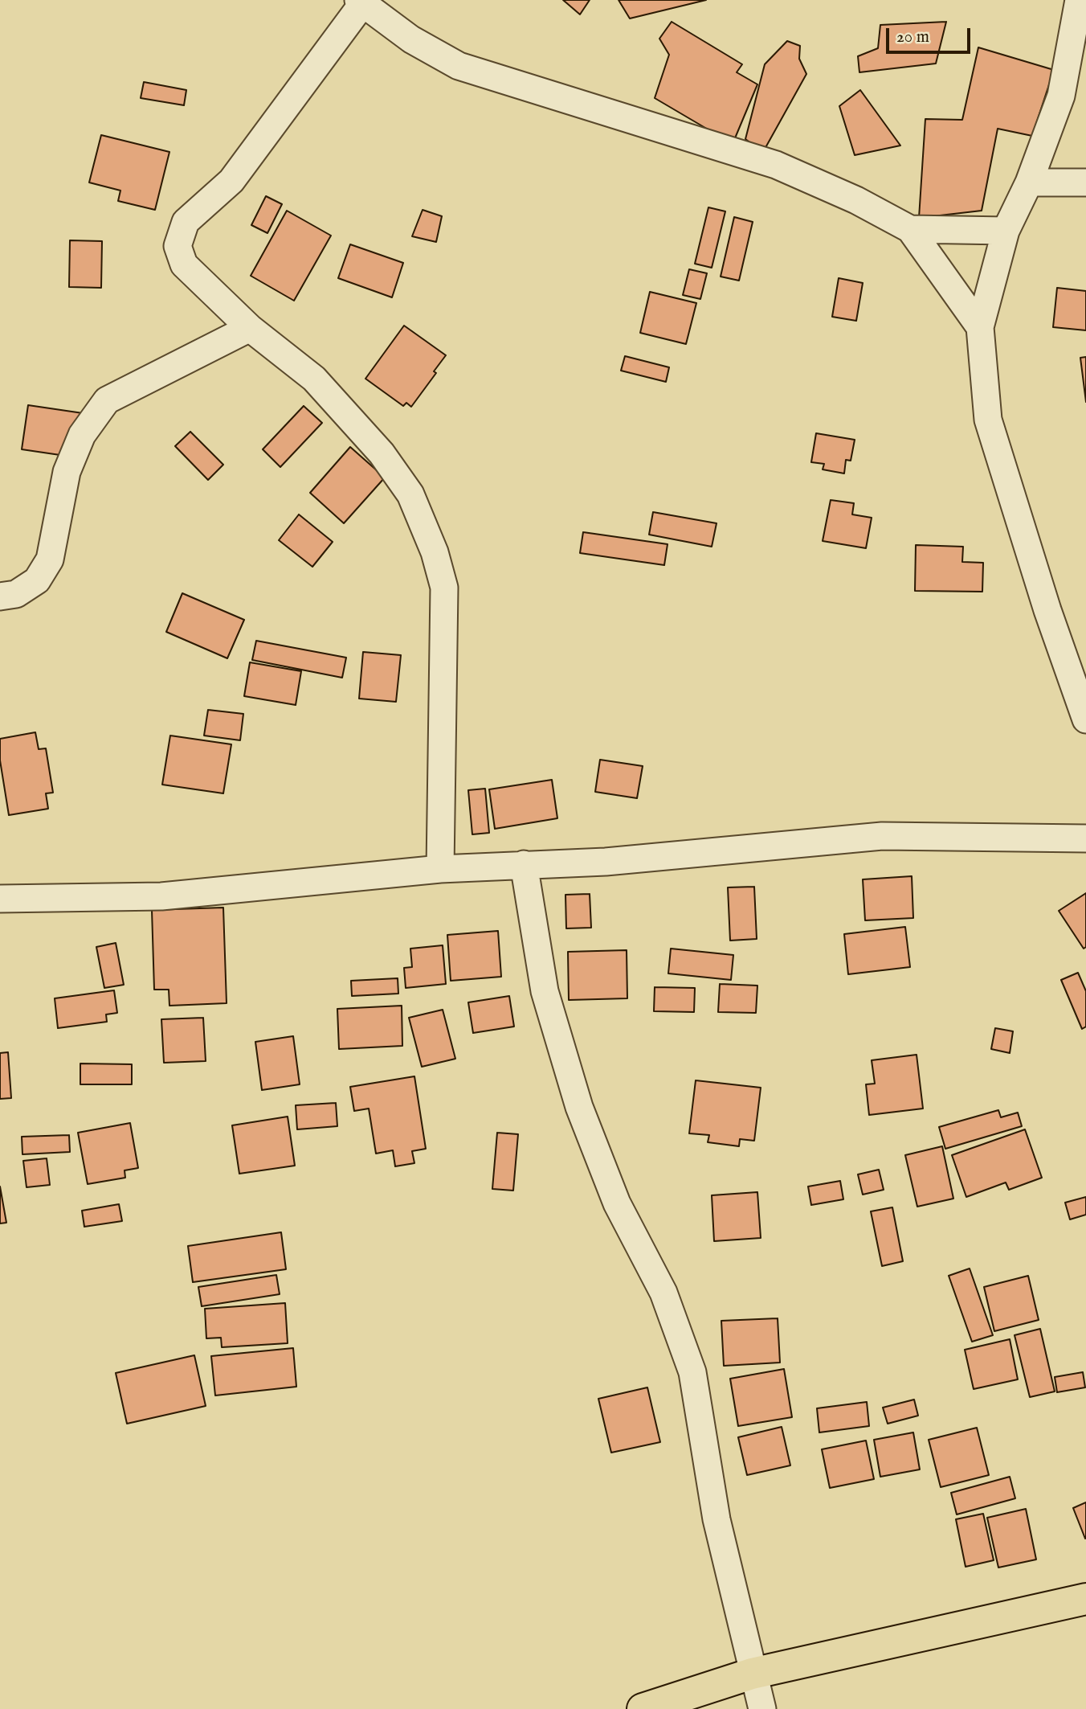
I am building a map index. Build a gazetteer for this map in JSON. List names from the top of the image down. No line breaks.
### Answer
{"scale_bar":"20 m"}
